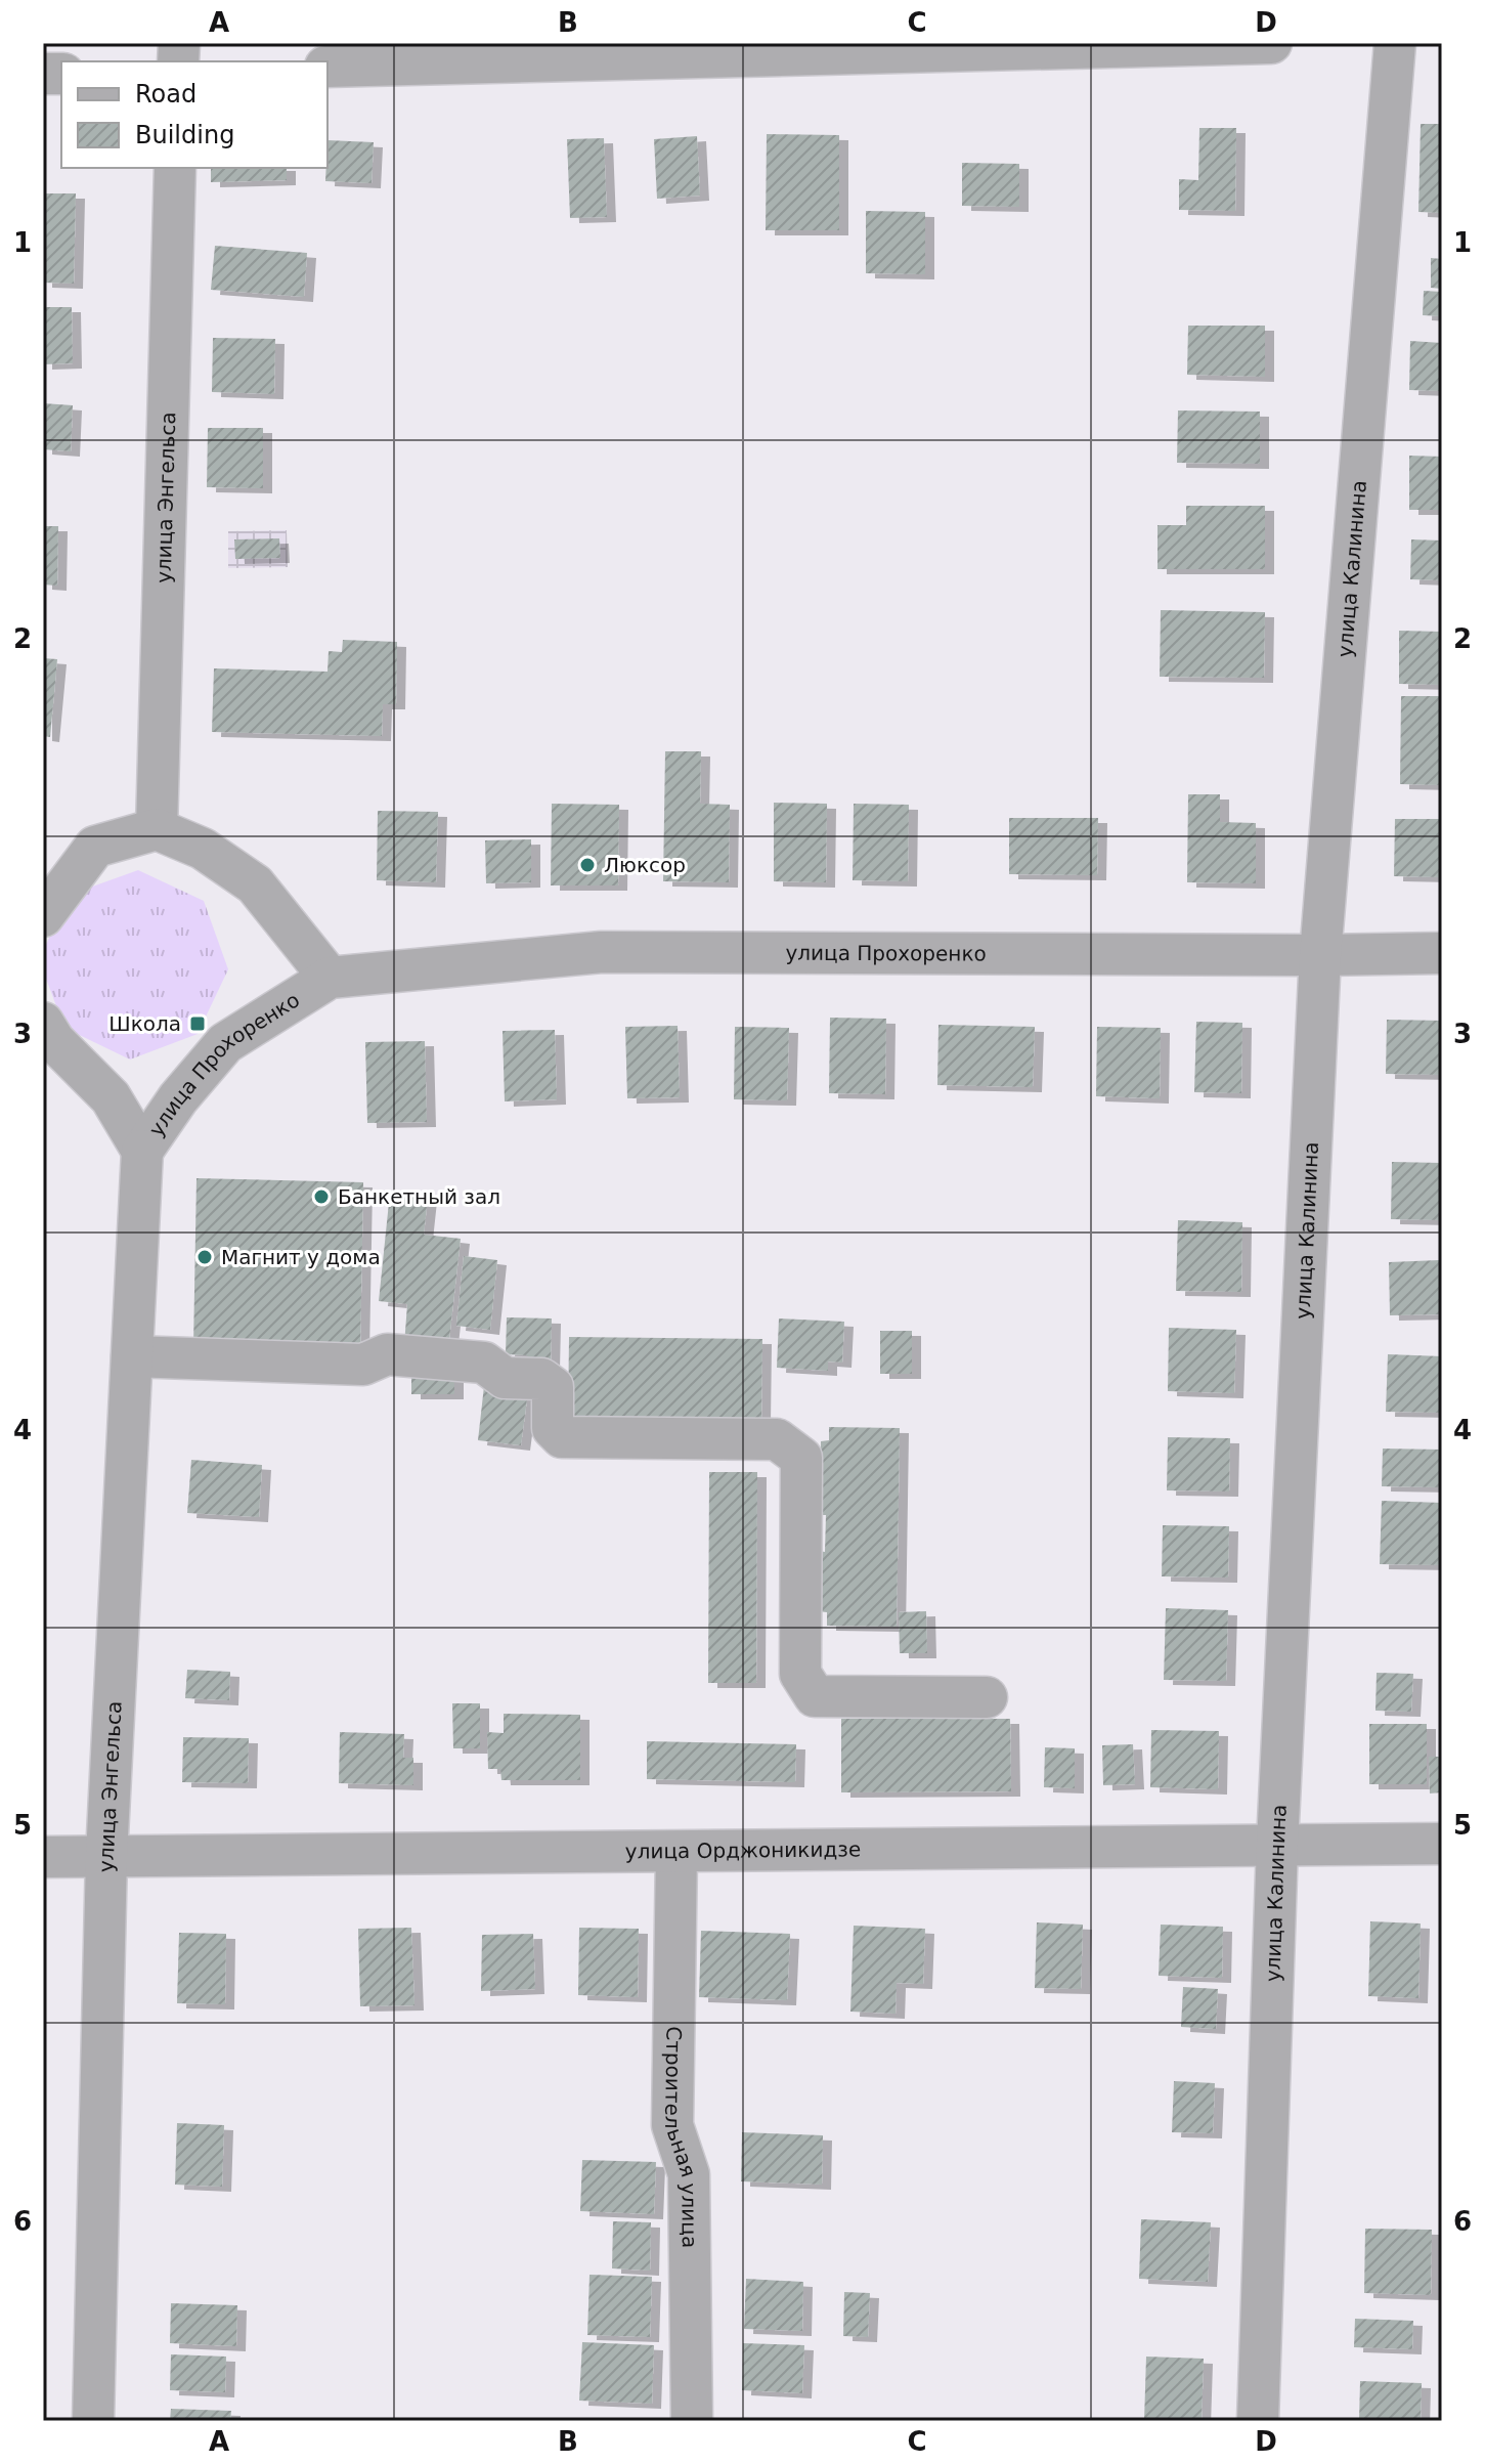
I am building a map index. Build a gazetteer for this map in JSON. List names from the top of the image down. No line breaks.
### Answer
{"streets":{"street":["улица Энгельса","улица Калинина","улица Прохоренко","улица Орджоникидзе","Строительная улица"]},"crossings":[["улица Энгельса","улица Прохоренко"],["улица Энгельса","улица Орджоникидзе"],["улица Калинина","улица Прохоренко"],["улица Калинина","улица Орджоникидзе"],["улица Орджоникидзе","Строительная улица"]],"places":{"other":["Люксор","Банкетный зал","Магнит у дома"],"transit":["Школа"]},"legend":["Road","Building"],"grid":{"columns":["A","B","C","D"],"rows":["1","2","3","4","5","6"]}}
